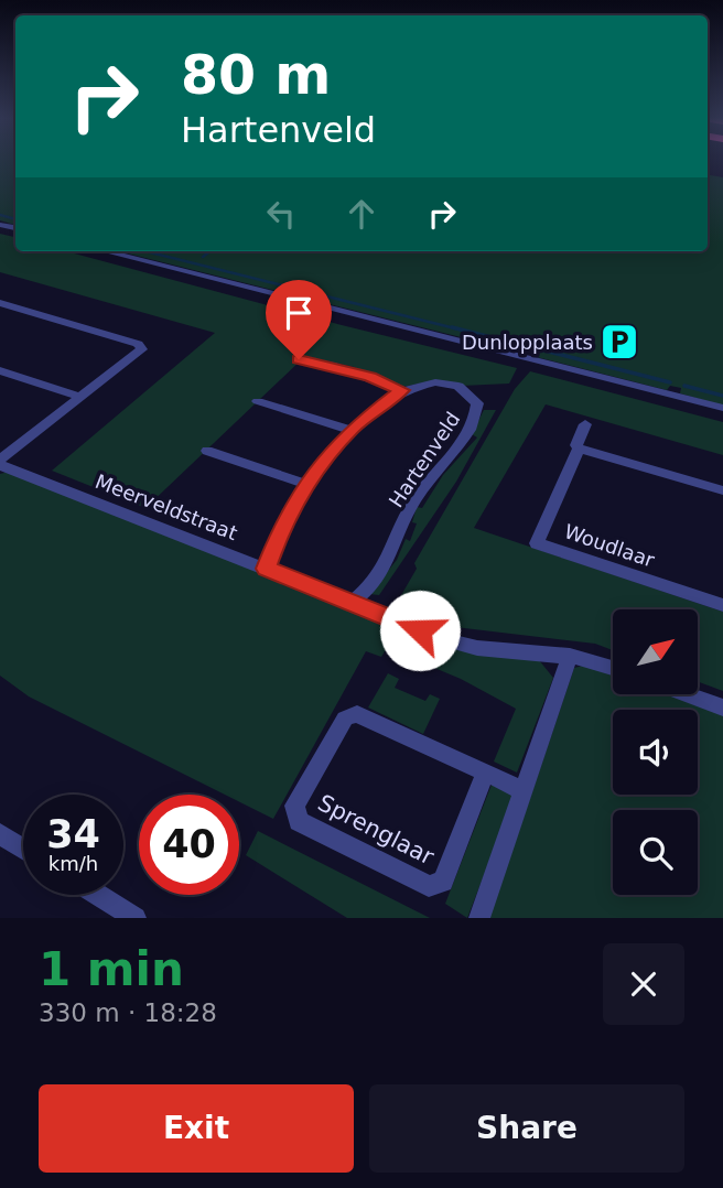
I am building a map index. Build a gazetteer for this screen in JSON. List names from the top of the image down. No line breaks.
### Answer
{"streets":{"street":["Hartenveld","Meerveldstraat","Woudlaar","Sprenglaar"]},"crossings":[["Hartenveld","Meerveldstraat"]],"places":{"parking":["Dunlopplaats"]},"north":"top right","page":{"turn":["80 m","Hartenveld"],"speed":"34 km/h","limit":"40","heading":["1 min","330 m · 18:28"],"buttons":["Exit","Share"]}}
